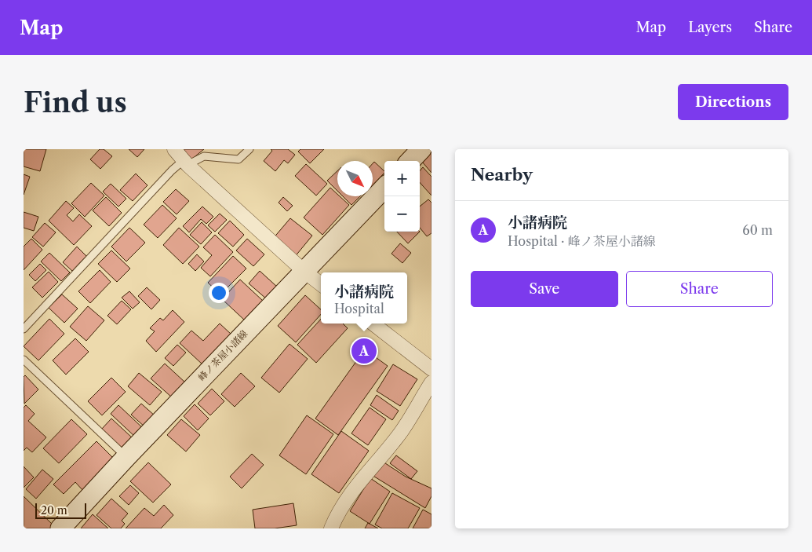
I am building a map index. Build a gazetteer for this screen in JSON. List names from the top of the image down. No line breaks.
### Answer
{"streets":{"main road":["峰ノ茶屋小諸線"]},"scale_bar":"20 m","north":"bottom right","page":{"header":"Map","nav":["Map","Layers","Share"],"buttons":["Directions",["Save","Share"]],"title":"Find us","heading":"Nearby","map_buttons":["+","−"],"list":[{"mark":"A","name":"小諸病院","note":"Hospital · 峰ノ茶屋小諸線","value":"60 m"}],"popup":["小諸病院","Hospital"],"pins":"A","scale":"20 m"}}
